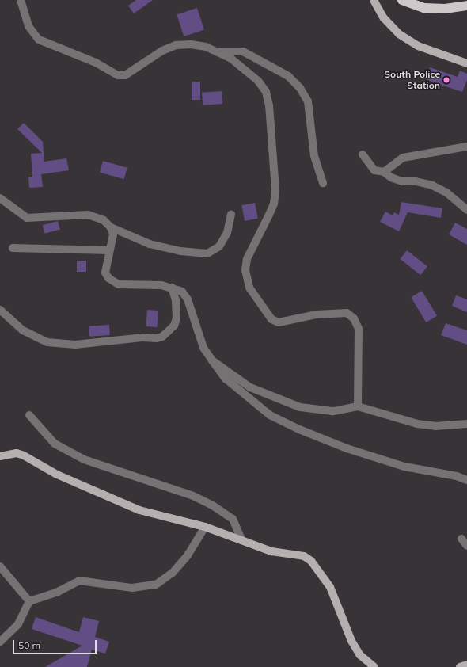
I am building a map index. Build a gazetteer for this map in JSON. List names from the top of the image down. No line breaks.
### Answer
{"places":["South Police Station"],"scale_bar":"50 m"}
